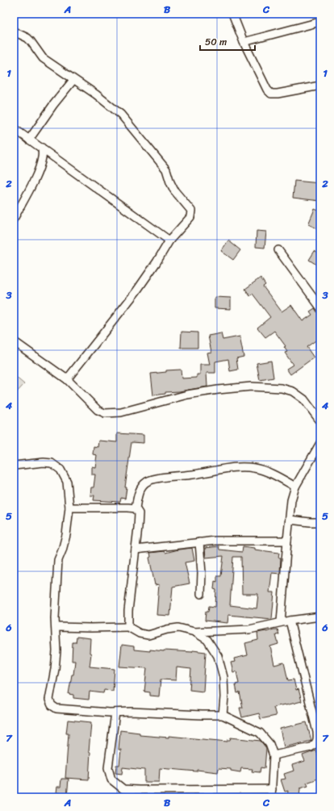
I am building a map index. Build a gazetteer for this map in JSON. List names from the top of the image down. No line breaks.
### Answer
{"scale_bar":"50 m","grid":{"columns":["A","B","C"],"rows":["1","2","3","4","5","6","7"]}}
